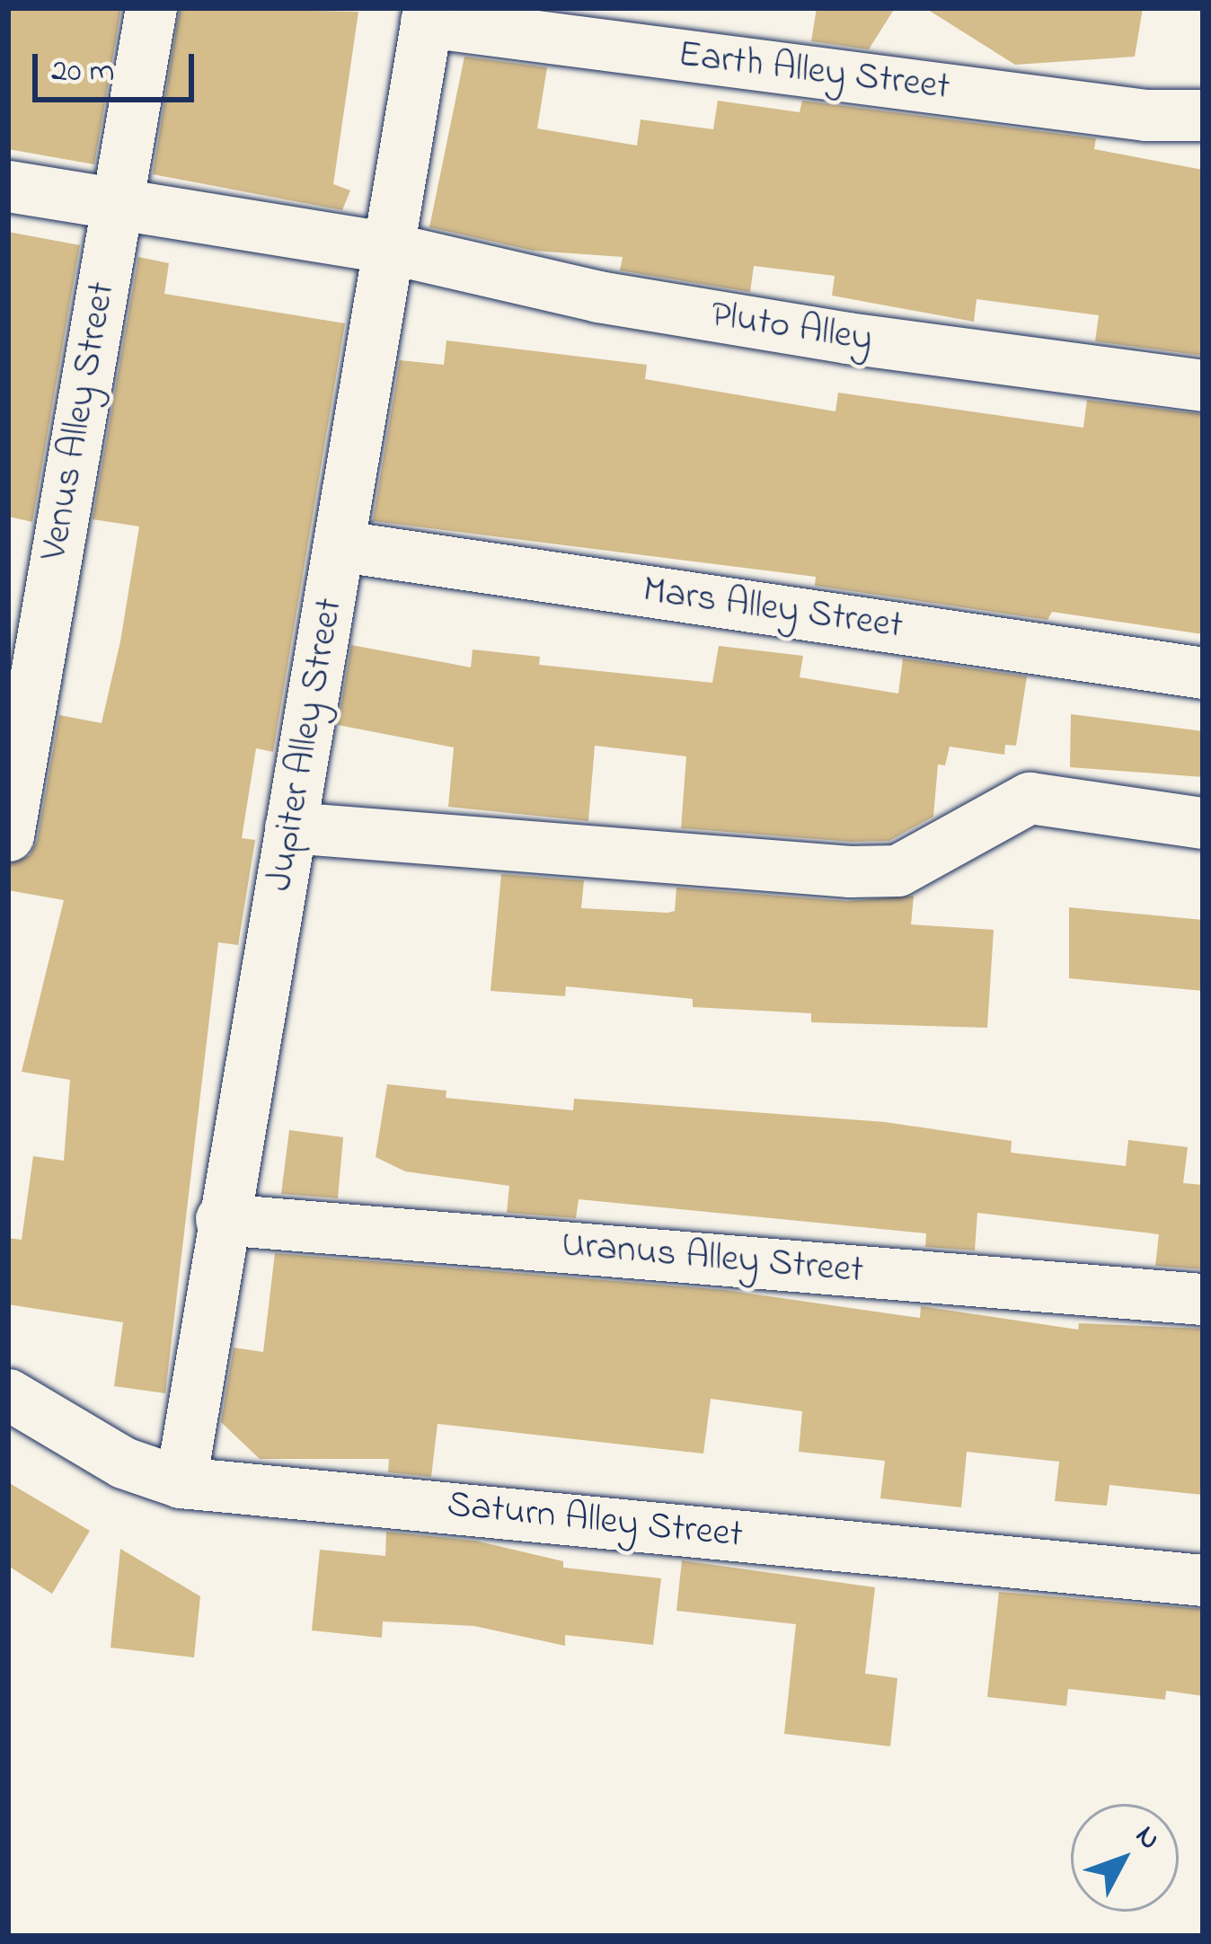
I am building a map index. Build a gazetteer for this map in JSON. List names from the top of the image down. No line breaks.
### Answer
{"streets":{"street":["Earth Alley Street","Pluto Alley","Venus Alley Street","Mars Alley Street","Jupiter Alley Street","Uranus Alley Street","Saturn Alley Street"]},"crossings":[["Earth Alley Street","Jupiter Alley Street"],["Pluto Alley","Venus Alley Street"],["Pluto Alley","Jupiter Alley Street"],["Mars Alley Street","Jupiter Alley Street"],["Jupiter Alley Street","Uranus Alley Street"],["Jupiter Alley Street","Saturn Alley Street"]],"scale_bar":"20 m","north":"top right"}
